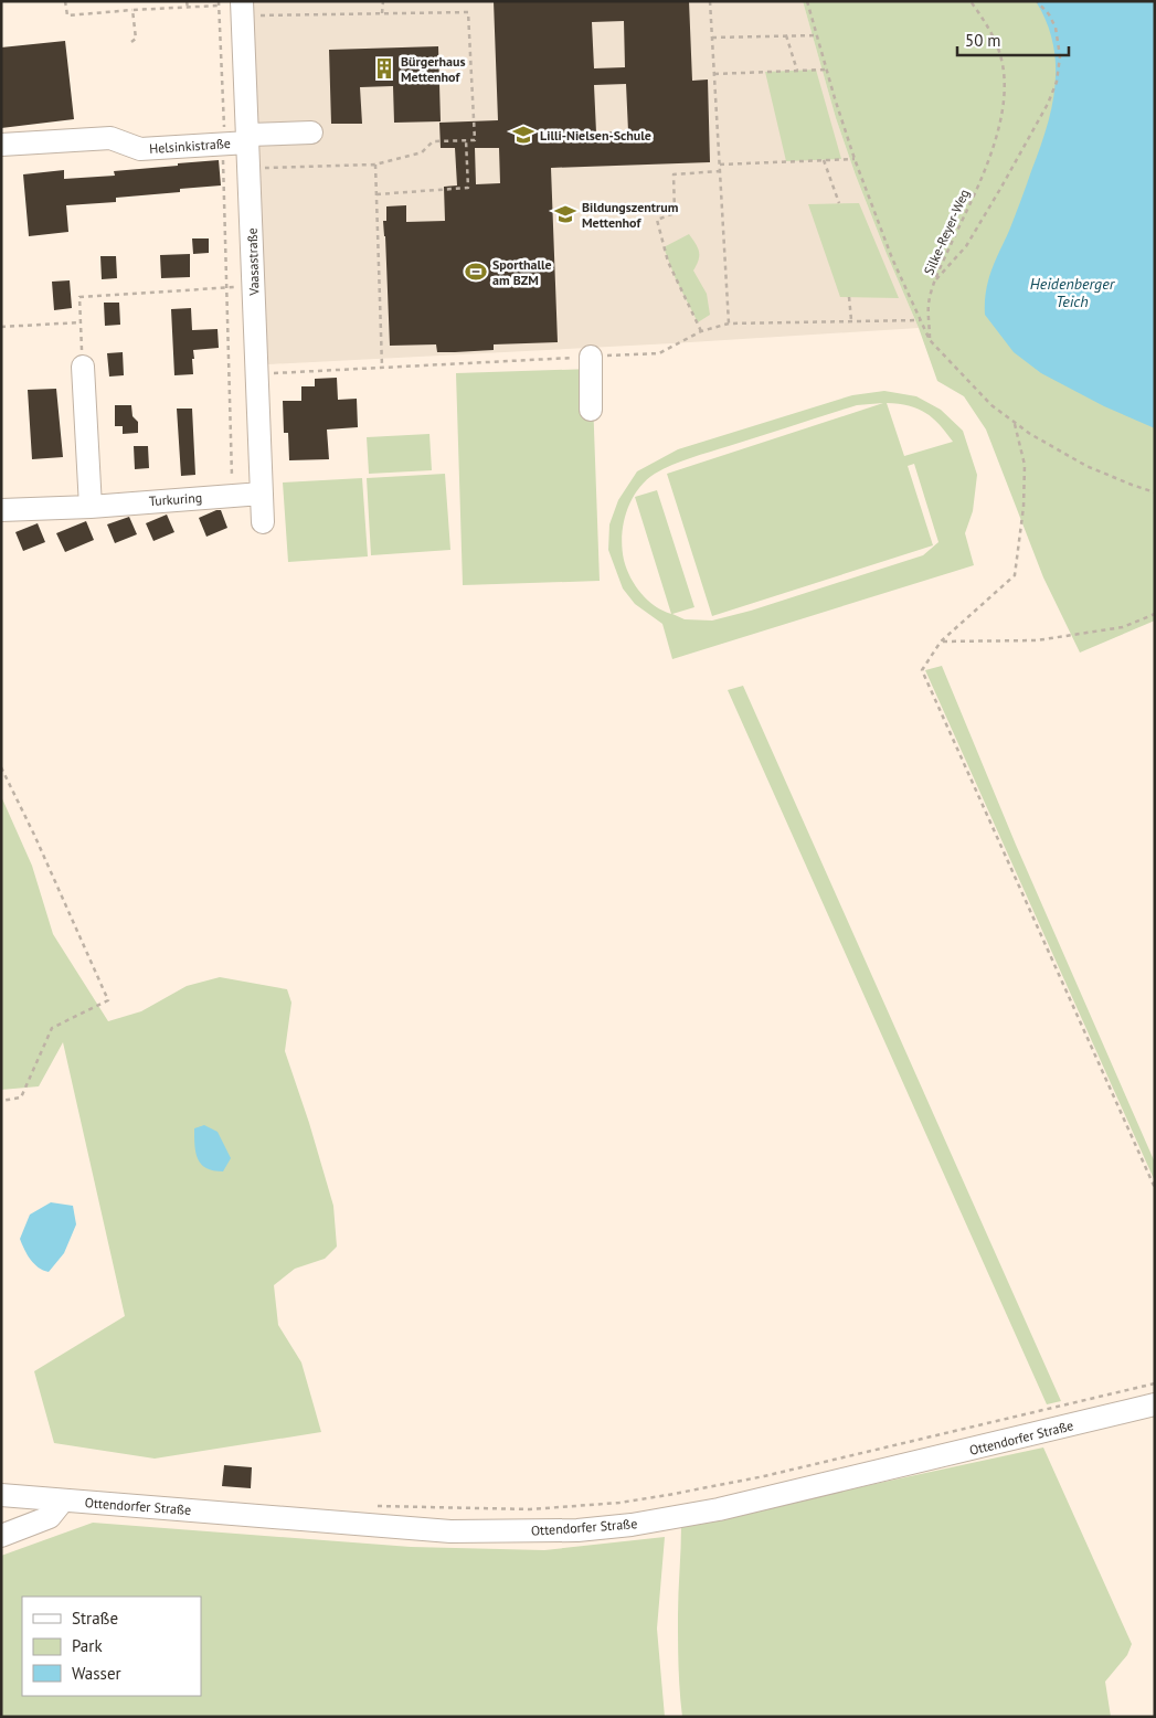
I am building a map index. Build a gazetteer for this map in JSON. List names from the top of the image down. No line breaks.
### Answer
{"streets":{"street":["Helsinkistraße","Vaasastraße","Turkuring","Ottendorfer Straße"],"path":["Silke-Reyer-Weg"]},"crossings":[["Helsinkistraße","Vaasastraße"],["Vaasastraße","Turkuring"]],"water":["Heidenberger Teich"],"places":{"building":["Bürgerhaus Mettenhof"],"school or university":["Lilli-Nielsen-Schule","Bildungszentrum Mettenhof"],"sports":["Sporthalle am BZM"]},"legend":["Straße","Park","Wasser"],"scale_bar":"50 m"}
